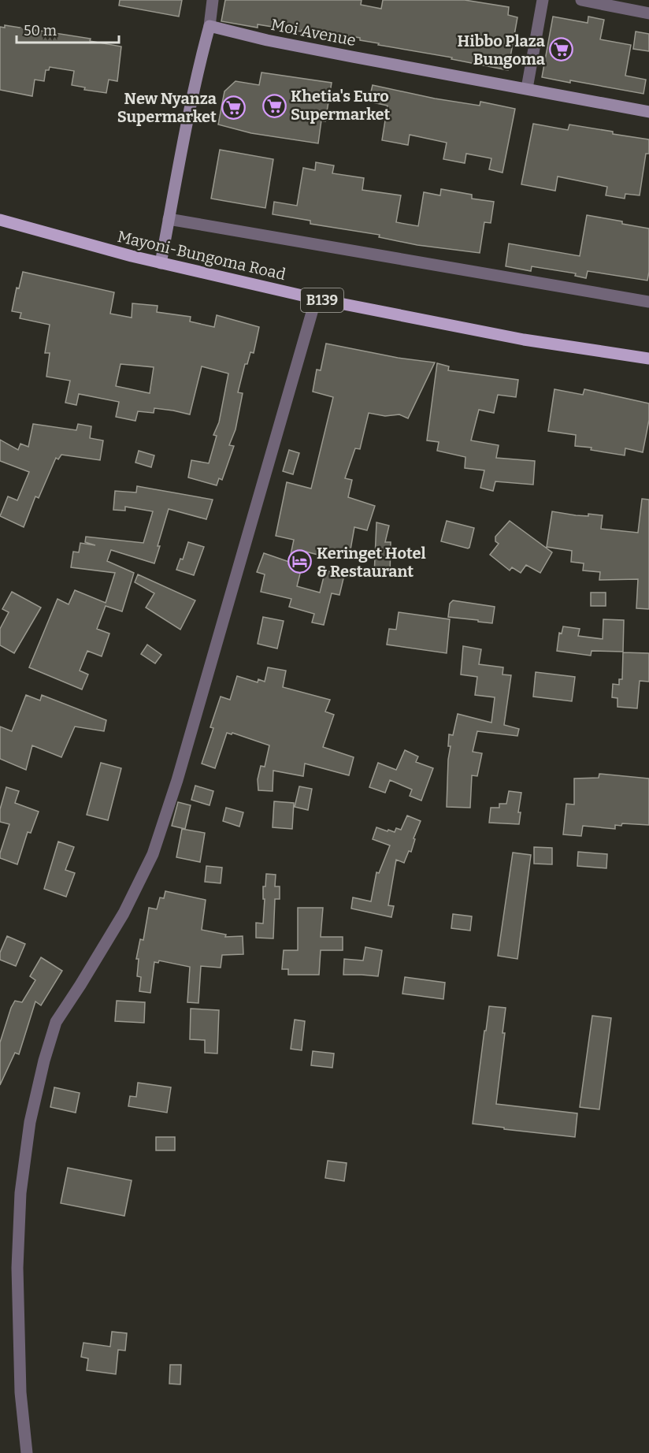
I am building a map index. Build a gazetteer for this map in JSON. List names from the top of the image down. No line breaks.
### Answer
{"streets":{"main road":["Mayoni-Bungoma Road","B139"],"street":["Moi Avenue"]},"places":{"supermarket":["Hibbo Plaza Bungoma","Khetia's Euro Supermarket","New Nyanza Supermarket"],"hotel":["Keringet Hotel & Restaurant"]},"scale_bar":"50 m"}
